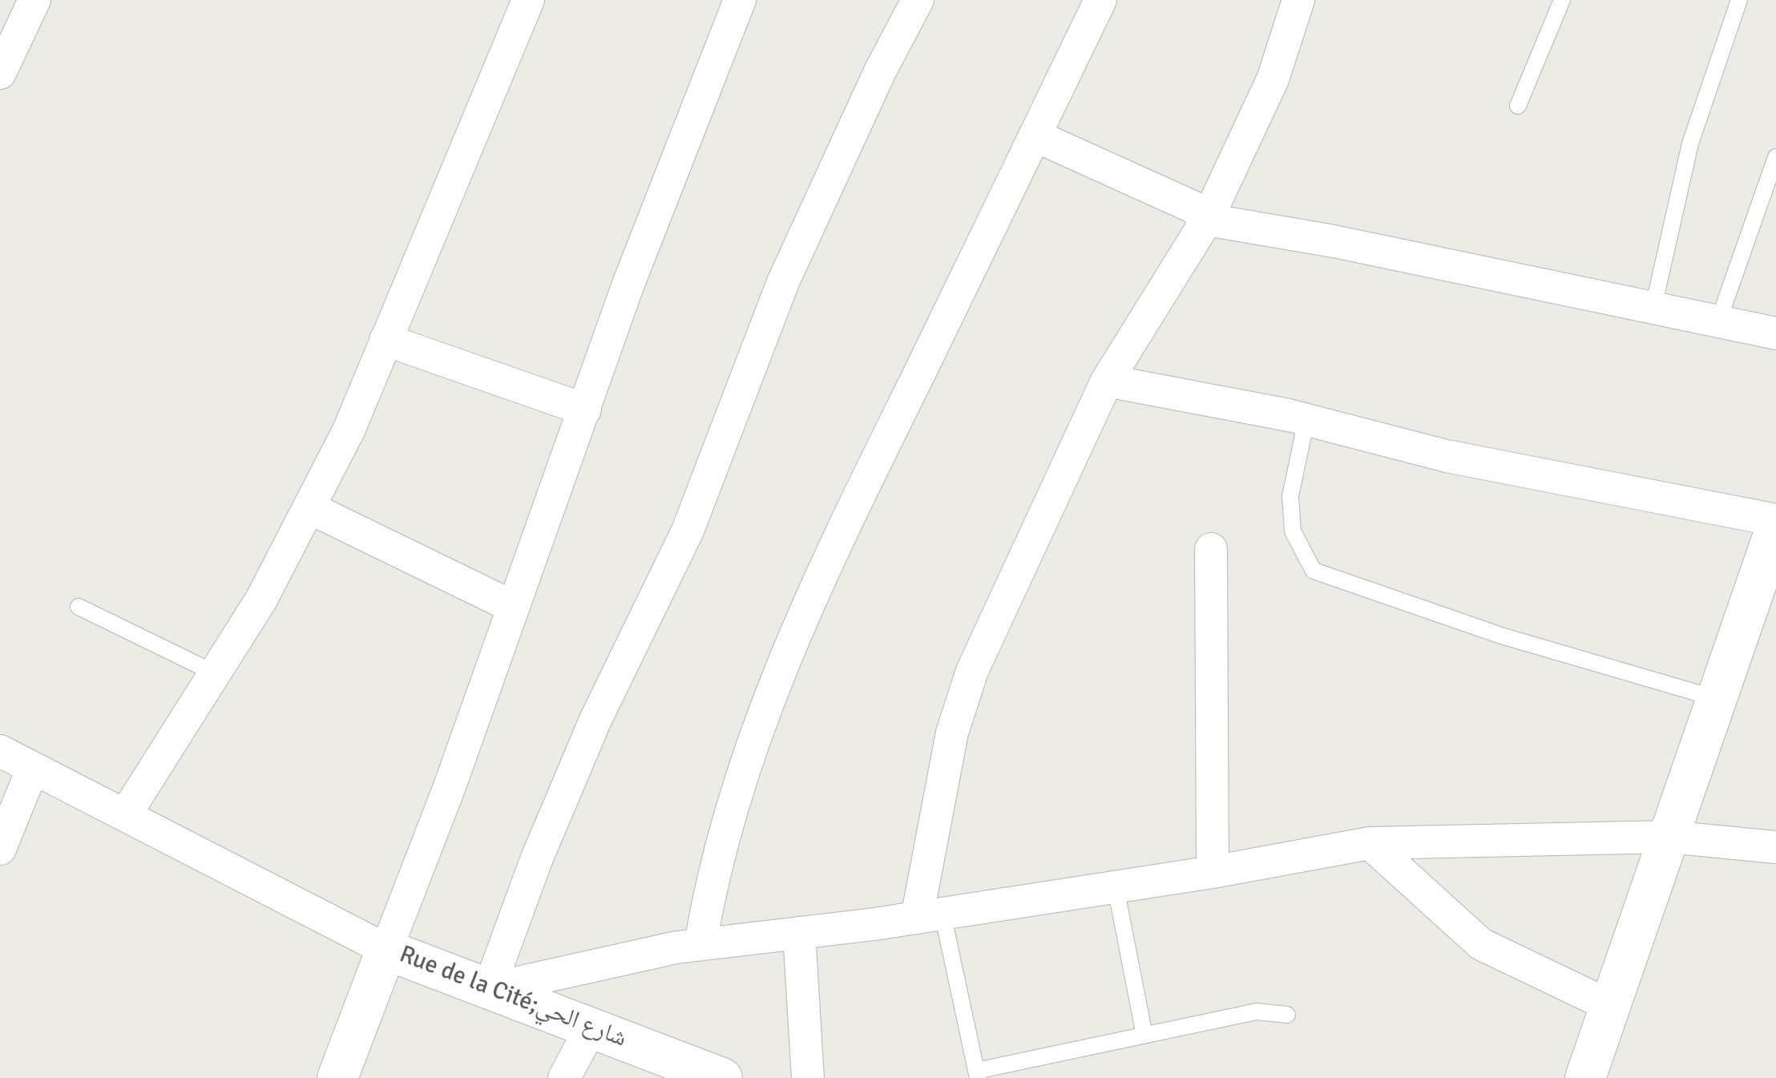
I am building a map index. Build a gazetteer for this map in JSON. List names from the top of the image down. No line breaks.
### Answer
{"streets":{"street":["Rue de la Cité;شارع الحي"]}}
